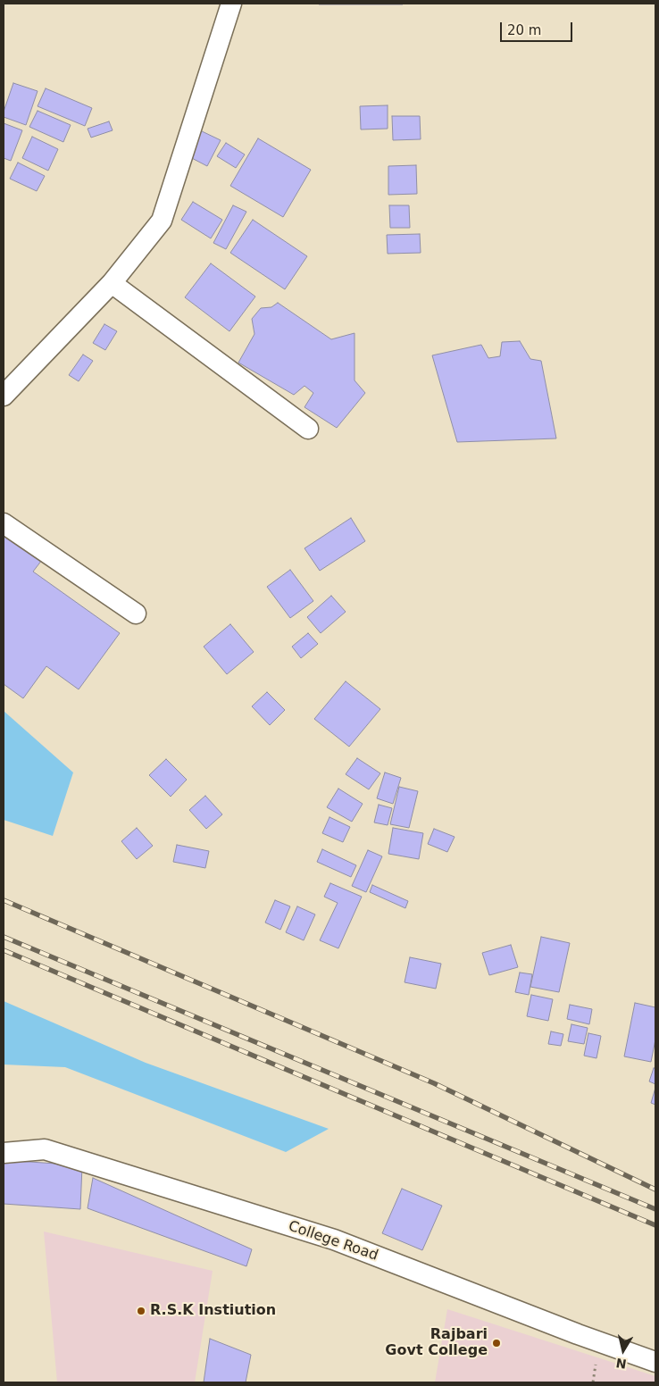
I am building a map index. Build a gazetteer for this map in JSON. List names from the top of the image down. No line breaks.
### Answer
{"streets":{"street":["College Road"]},"places":["R.S.K Instiution","Rajbari Govt College"],"scale_bar":"20 m","north":"bottom"}
